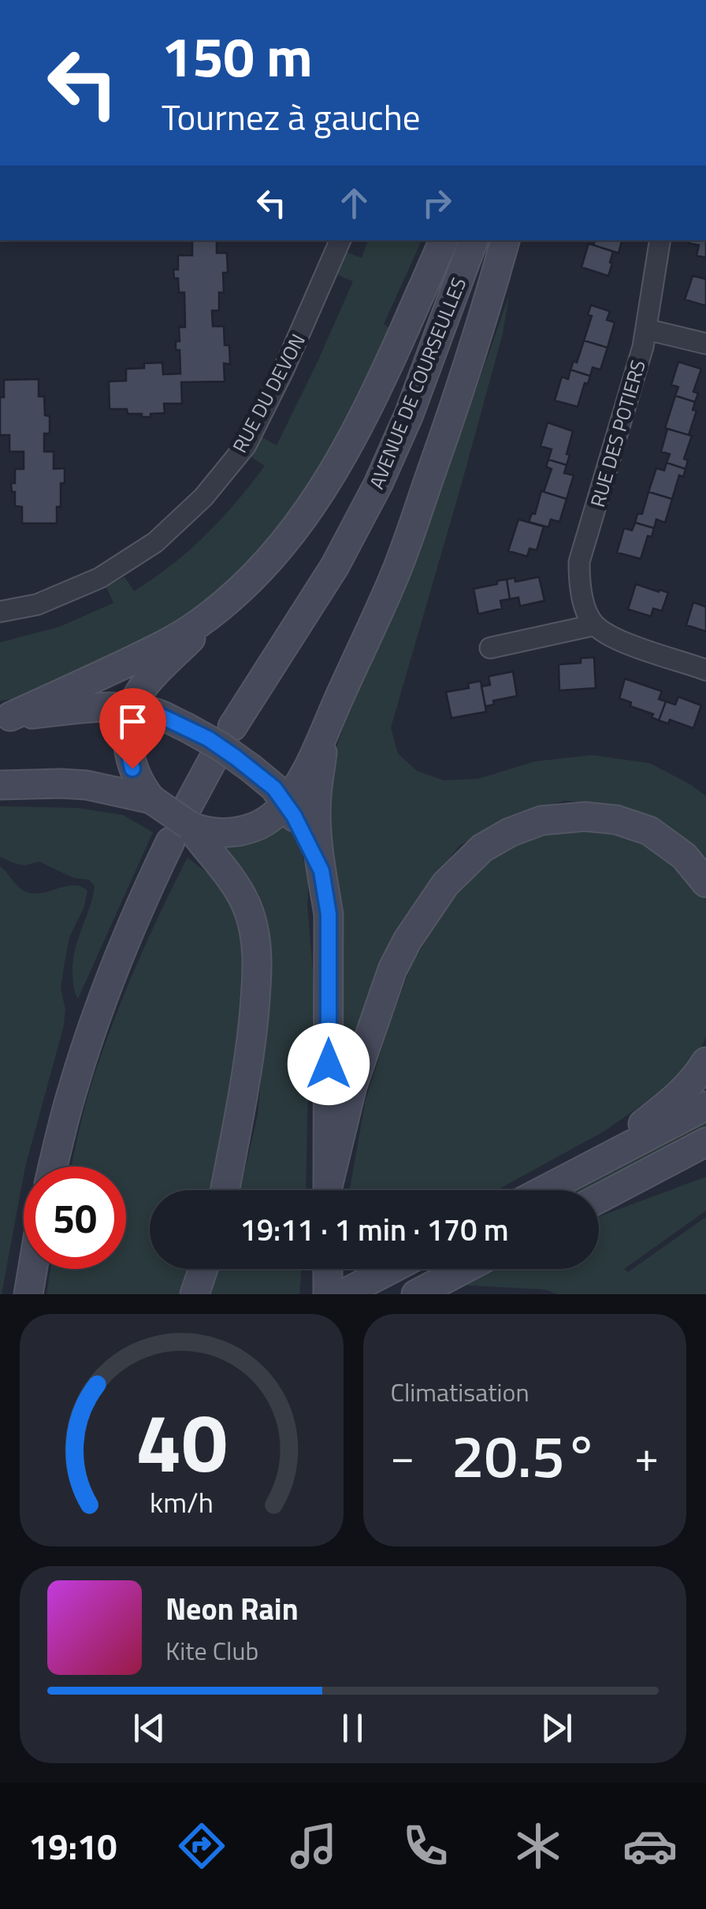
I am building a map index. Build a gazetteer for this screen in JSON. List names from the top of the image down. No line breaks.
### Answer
{"streets":{"main road":["AVENUE DE COURSEULLES"],"street":["RUE DU DEVON","RUE DES POTIERS"]},"page":{"turn":["150 m","Tournez à gauche"],"limit":"50","trip":"19:11 · 1 min · 170 m","tile":"Climatisation","heat":["−","20.5°","+"],"song":["Neon Rain","Kite Club"],"tabs":"19:10","gauge":["40","km/h"]}}
